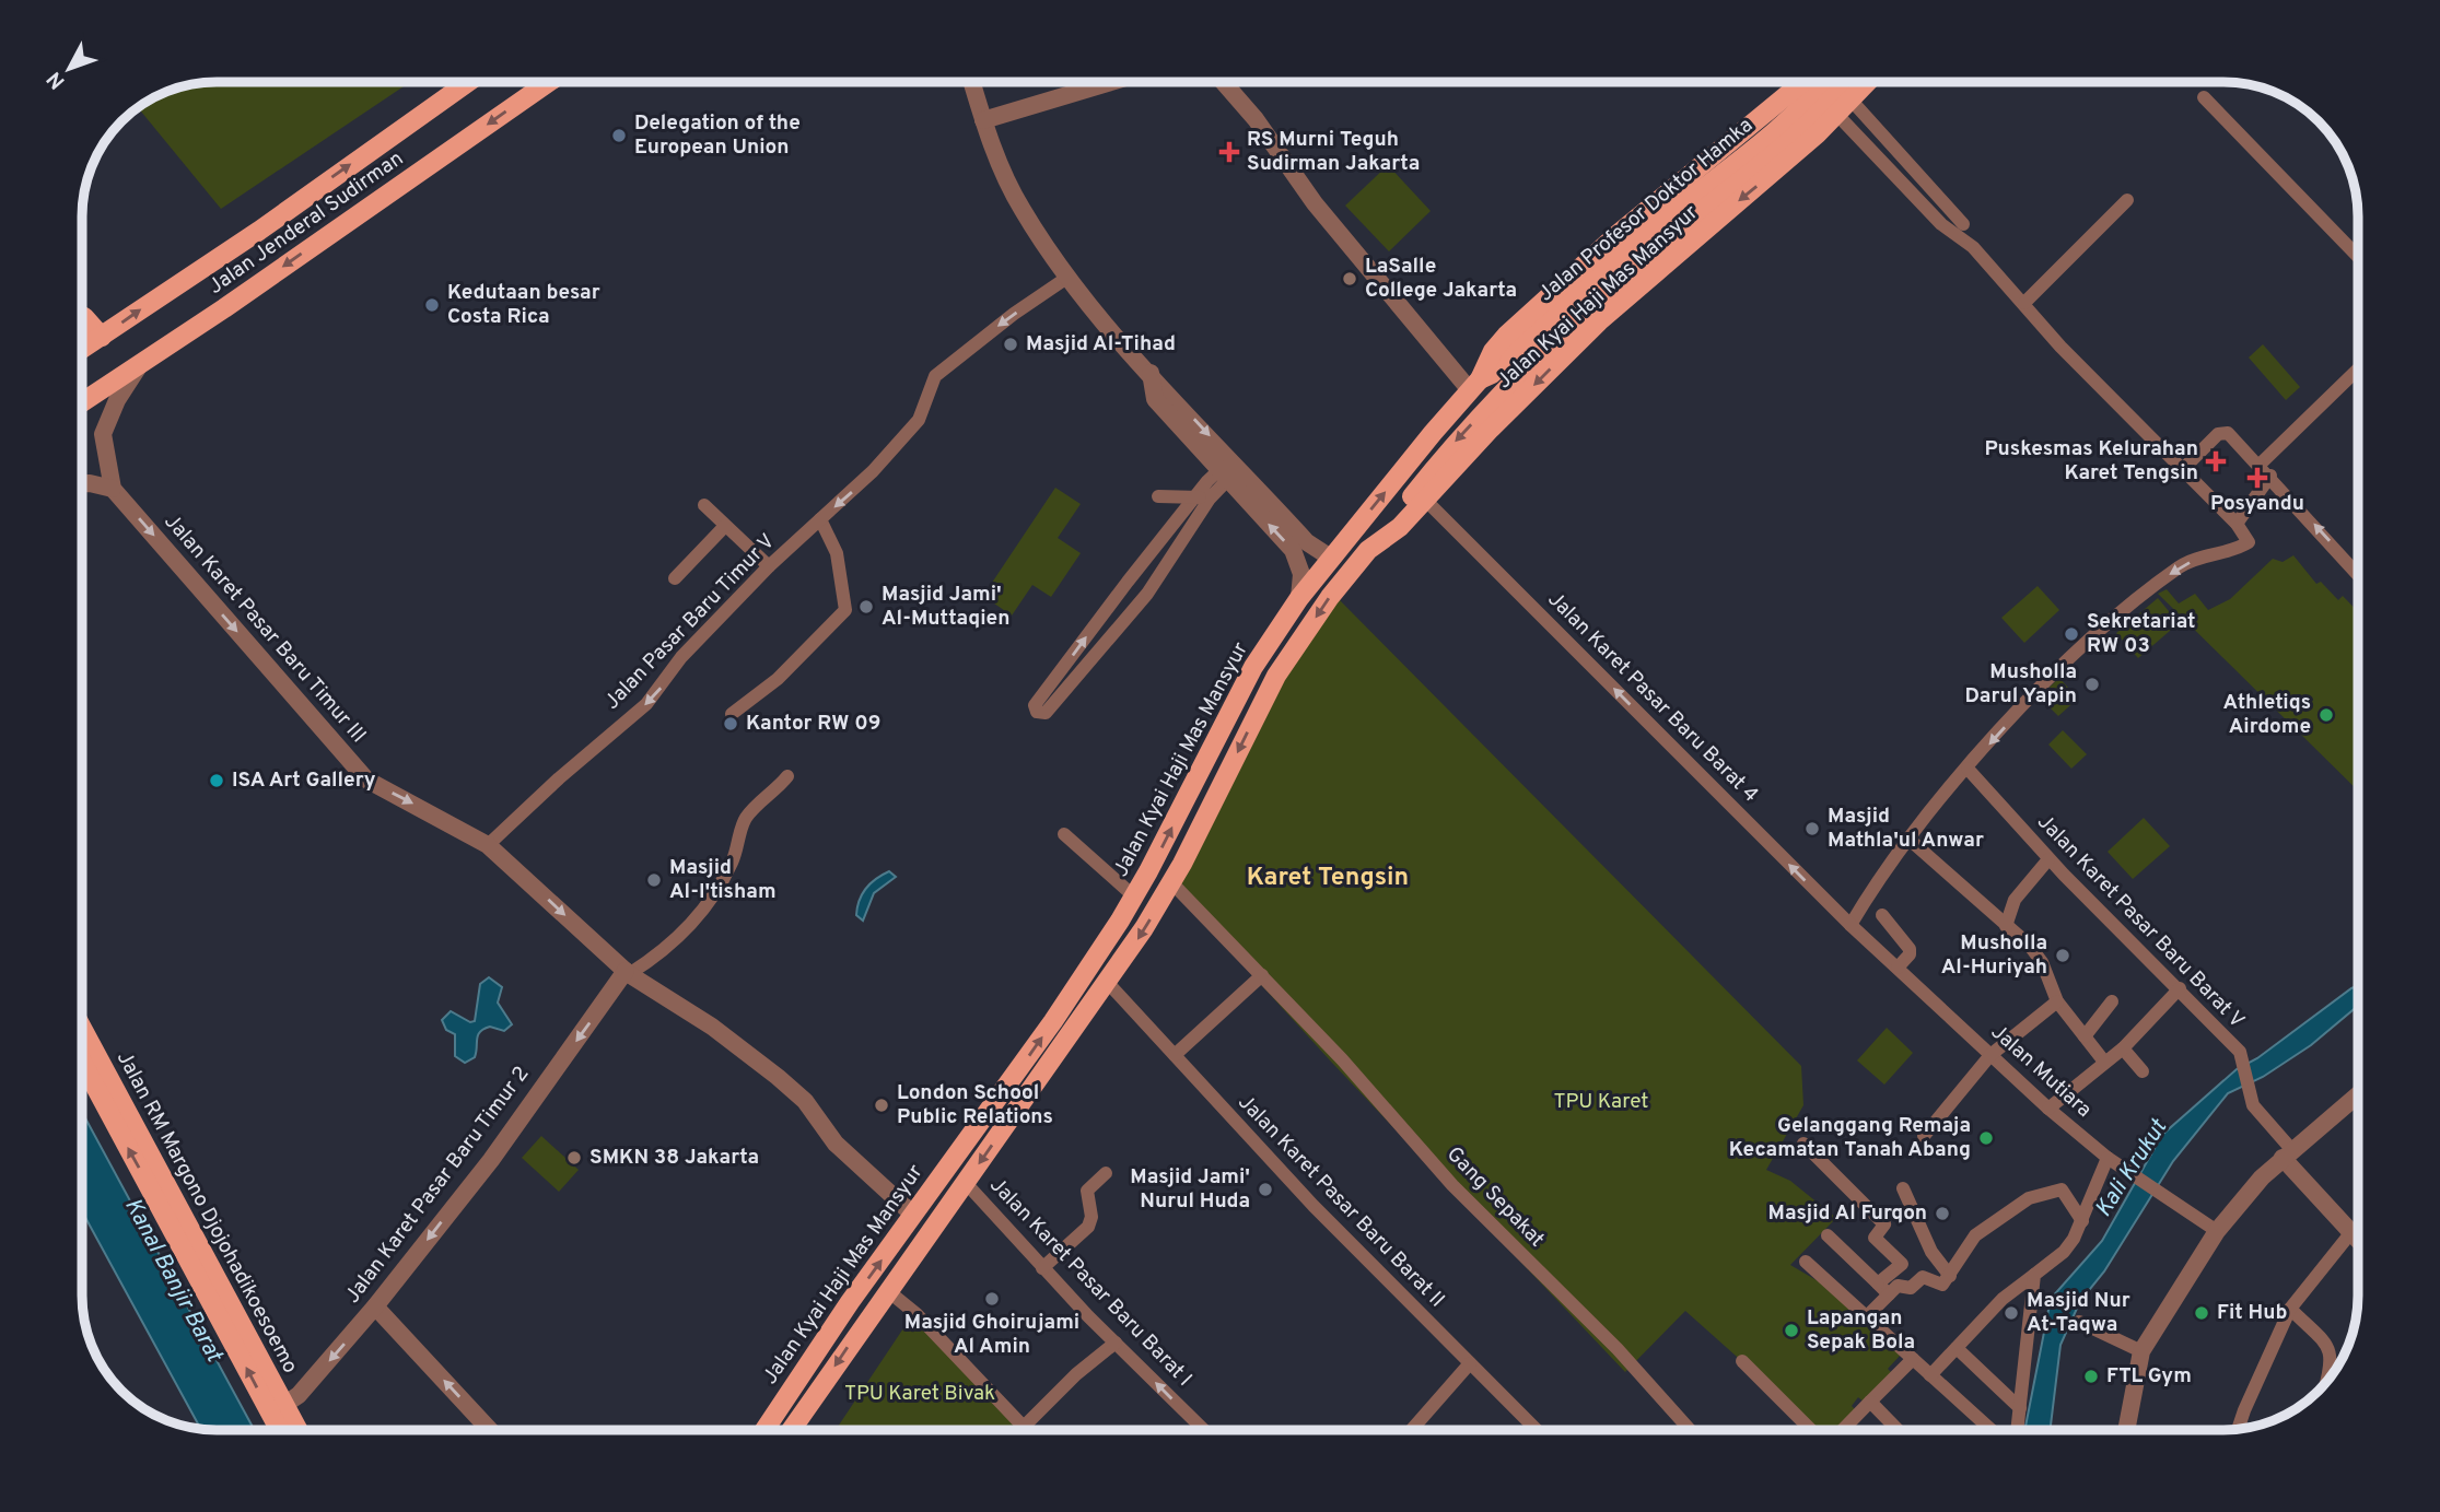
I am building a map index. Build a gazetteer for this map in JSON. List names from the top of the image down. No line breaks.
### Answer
{"streets":{"main road":["Jalan Profesor Doktor Hamka","Jalan Jenderal Sudirman","Jalan Kyai Haji Mas Mansyur","Jalan RM Margono Djojohadikoesoemo"],"street":["Jalan Pasar Baru Timur V","Jalan Karet Pasar Baru Timur III","Jalan Karet Pasar Baru Barat 4","Jalan Karet Pasar Baru Barat V","Jalan Mutiara","Jalan Karet Pasar Baru Timur 2","Gang Sepakat","Jalan Karet Pasar Baru Barat II","Jalan Karet Pasar Baru Barat I"]},"crossings":[["Jalan Profesor Doktor Hamka","Jalan Kyai Haji Mas Mansyur"],["Jalan Kyai Haji Mas Mansyur","Jalan Karet Pasar Baru Timur III"],["Jalan Kyai Haji Mas Mansyur","Jalan Karet Pasar Baru Barat 4"],["Jalan Kyai Haji Mas Mansyur","Gang Sepakat"],["Jalan Kyai Haji Mas Mansyur","Jalan Karet Pasar Baru Barat II"],["Jalan Kyai Haji Mas Mansyur","Jalan Karet Pasar Baru Barat I"],["Jalan Pasar Baru Timur V","Jalan Karet Pasar Baru Timur III"],["Jalan Karet Pasar Baru Timur III","Jalan Karet Pasar Baru Timur 2"],["Jalan Karet Pasar Baru Barat 4","Jalan Mutiara"],["Jalan Karet Pasar Baru Timur 2","Jalan RM Margono Djojohadikoesoemo"]],"one_way":["Jalan Pasar Baru Timur V","Jalan Karet Pasar Baru Timur III","Jalan Karet Pasar Baru Barat 4","Jalan Karet Pasar Baru Timur 2","Jalan Karet Pasar Baru Barat I"],"districts":["Karet Tengsin"],"water":["Kali Krukut","Kanal Banjir Barat"],"parks":["TPU Karet","TPU Karet Bivak"],"places":{"other":["Delegation of the European Union","LaSalle College Jakarta","Kedutaan besar Costa Rica","Masjid Al-Tihad","Masjid Jami' Al-Muttaqien","Sekretariat RW 03","Musholla Darul Yapin","Athletiqs Airdome","Kantor RW 09","ISA Art Gallery","Masjid Mathla'ul Anwar","Masjid Al-I'tisham","Musholla Al-Huriyah","London School Public Relations","Gelanggang Remaja Kecamatan Tanah Abang","SMKN 38 Jakarta","Masjid Jami' Nurul Huda","Masjid Al Furqon","Masjid Ghoirujami Al Amin","Masjid Nur At-Taqwa","Fit Hub","Lapangan Sepak Bola","FTL Gym"],"health":["RS Murni Teguh Sudirman Jakarta","Puskesmas Kelurahan Karet Tengsin","Posyandu"]},"north":"bottom left"}
